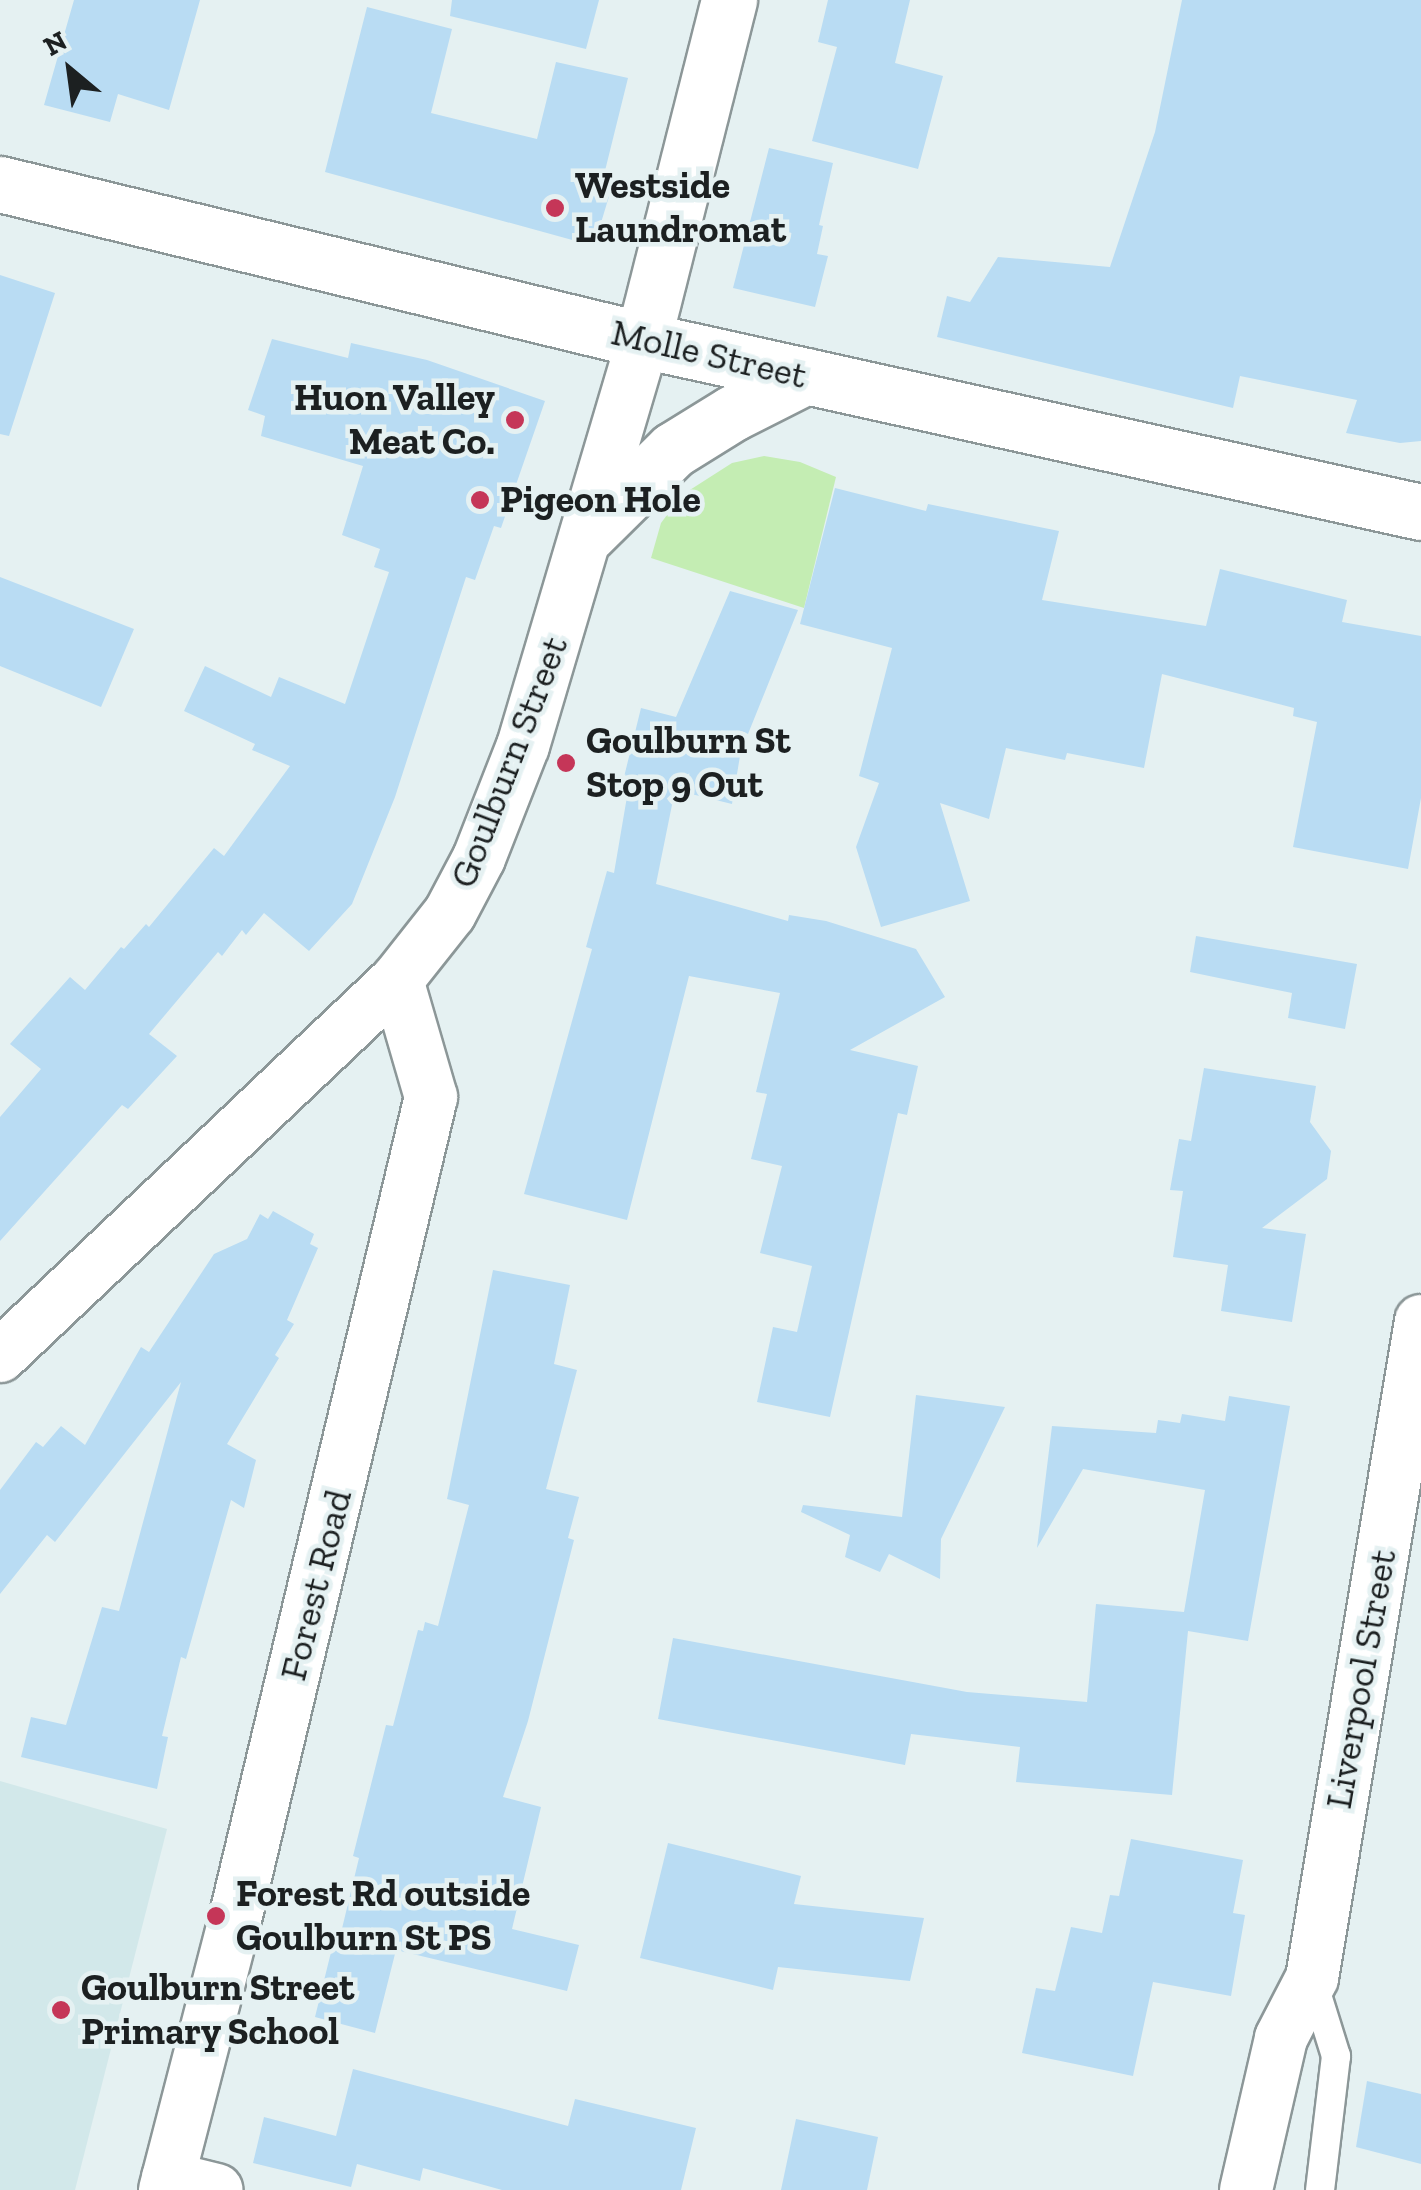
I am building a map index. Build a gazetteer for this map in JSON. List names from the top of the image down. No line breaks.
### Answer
{"streets":{"street":["Molle Street","Goulburn Street","Forest Road","Liverpool Street"]},"crossings":[["Molle Street","Goulburn Street"],["Goulburn Street","Forest Road"]],"places":["Westside Laundromat","Huon Valley Meat Co.","Pigeon Hole","Goulburn St Stop 9 Out","Forest Rd outside Goulburn St PS","Goulburn Street Primary School"],"north":"top left"}
